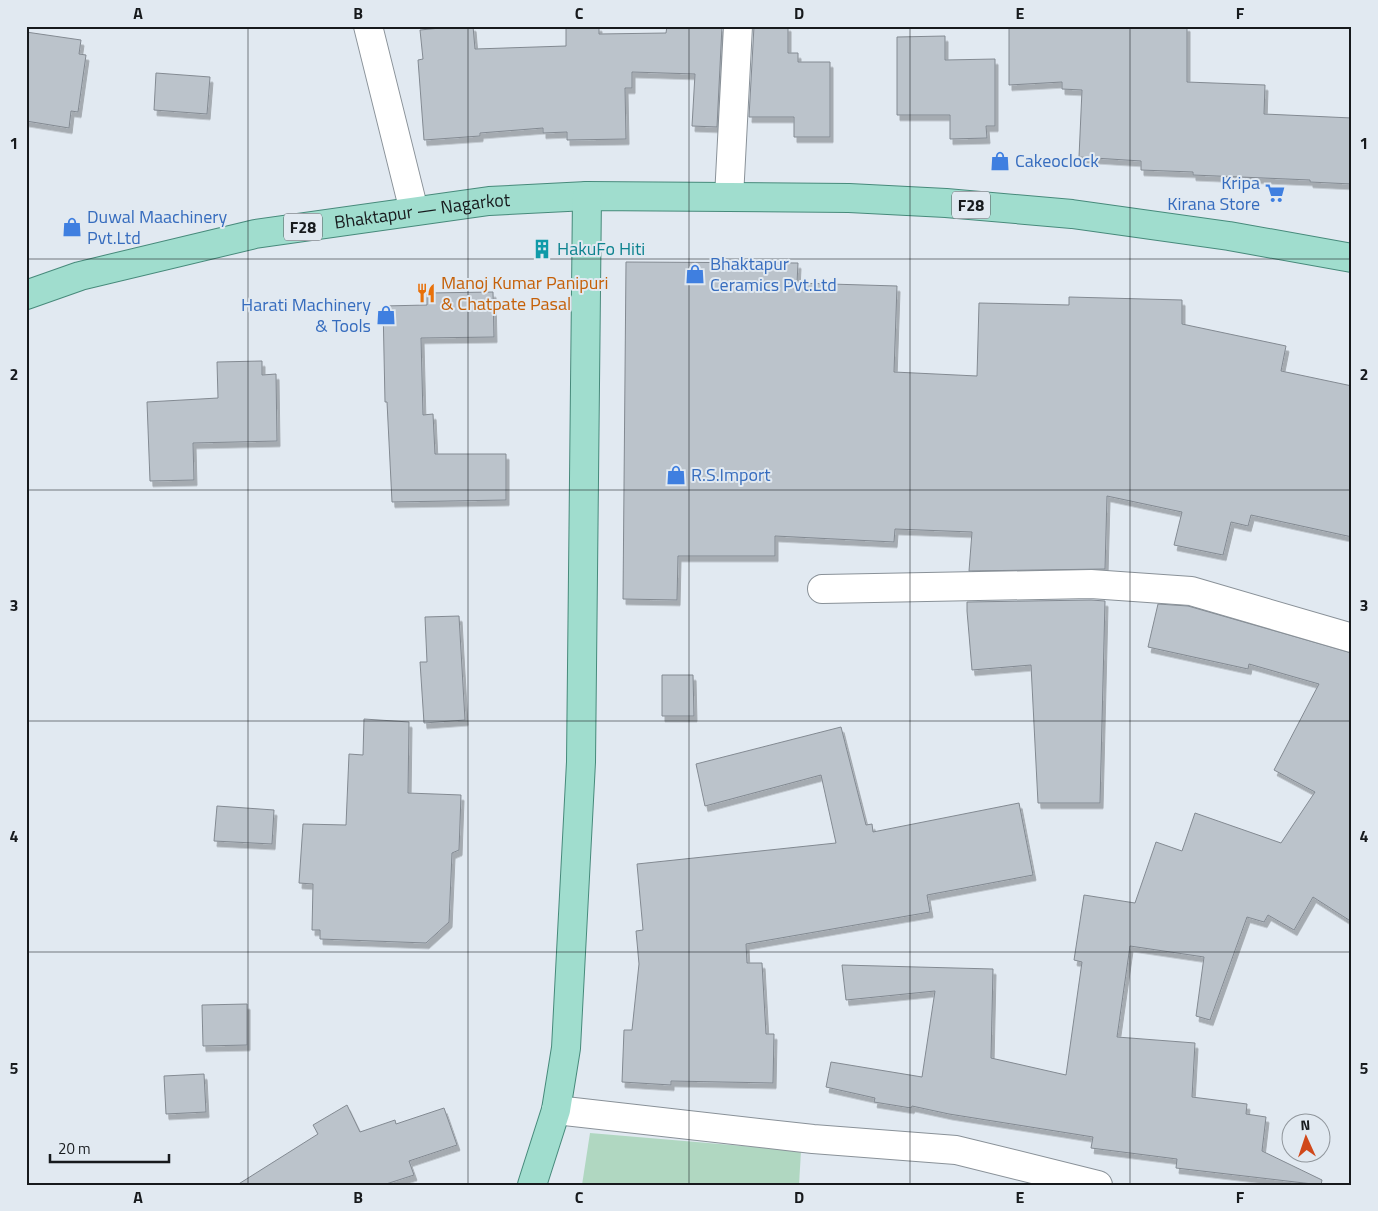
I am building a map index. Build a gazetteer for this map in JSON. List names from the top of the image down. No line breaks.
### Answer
{"streets":{"main road":["F28","Bhaktapur — Nagarkot"]},"crossings":[["F28","Bhaktapur — Nagarkot"]],"places":{"shop":["Cakeoclock","Duwal Maachinery Pvt.Ltd","Bhaktapur Ceramics Pvt.Ltd","Harati Machinery & Tools","R.S.Import"],"supermarket":["Kripa Kirana Store"],"building":["HakuFo Hiti"],"restaurant":["Manoj Kumar Panipuri & Chatpate Pasal"]},"scale_bar":"20 m","north":"top","grid":{"columns":["A","B","C","D","E","F"],"rows":["1","2","3","4","5"]}}
